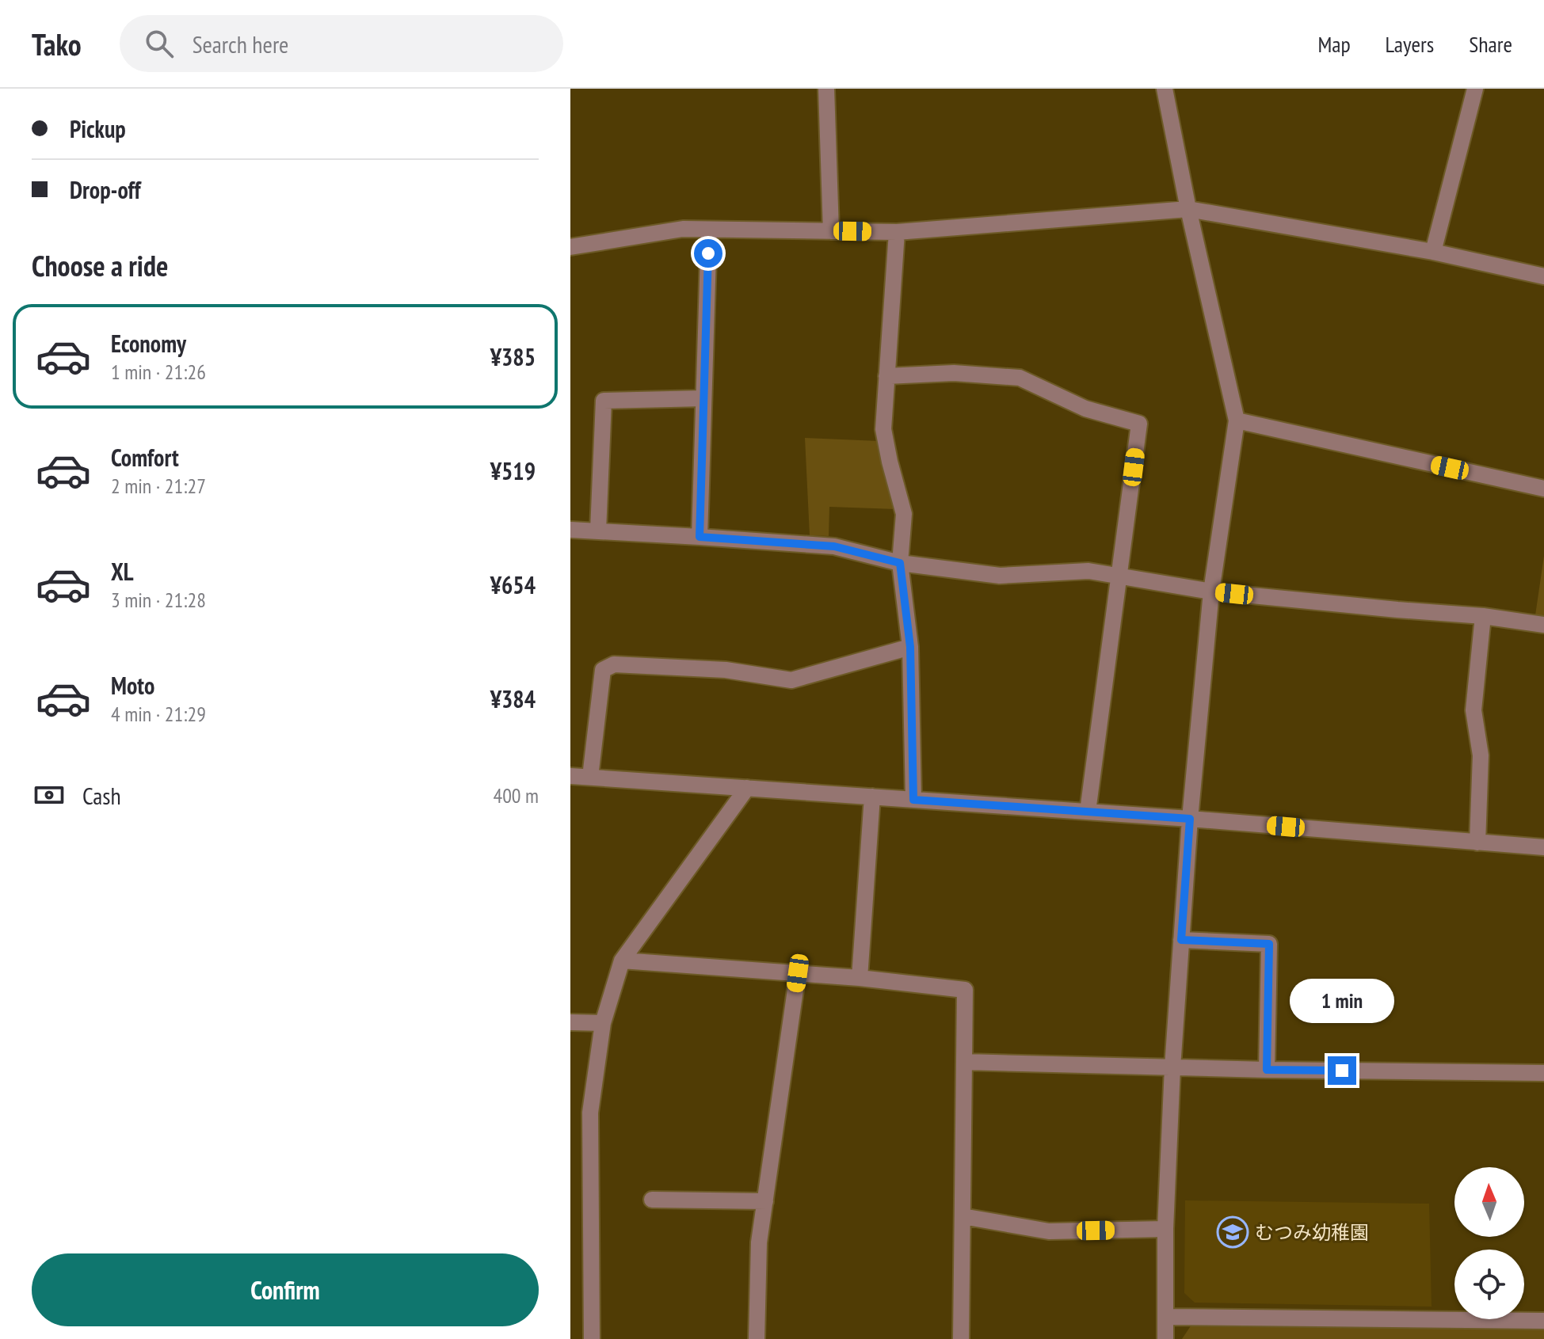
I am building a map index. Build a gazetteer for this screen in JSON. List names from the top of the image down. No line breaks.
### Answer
{"places":{"school or university":["むつみ幼稚園"]},"north":"top","page":{"header":"Tako","search":"Search here","nav":["Map","Layers","Share"],"banner":["Pickup","Drop-off"],"heading":"Choose a ride","list":[{"name":"Economy","note":"1 min · 21:26","value":"¥385"},{"name":"Comfort","note":"2 min · 21:27","value":"¥519"},{"name":"XL","note":"3 min · 21:28","value":"¥654"},{"name":"Moto","note":"4 min · 21:29","value":"¥384"}],"pay":["Cash","400 m"],"bubble":"1 min","buttons":"Confirm"}}
